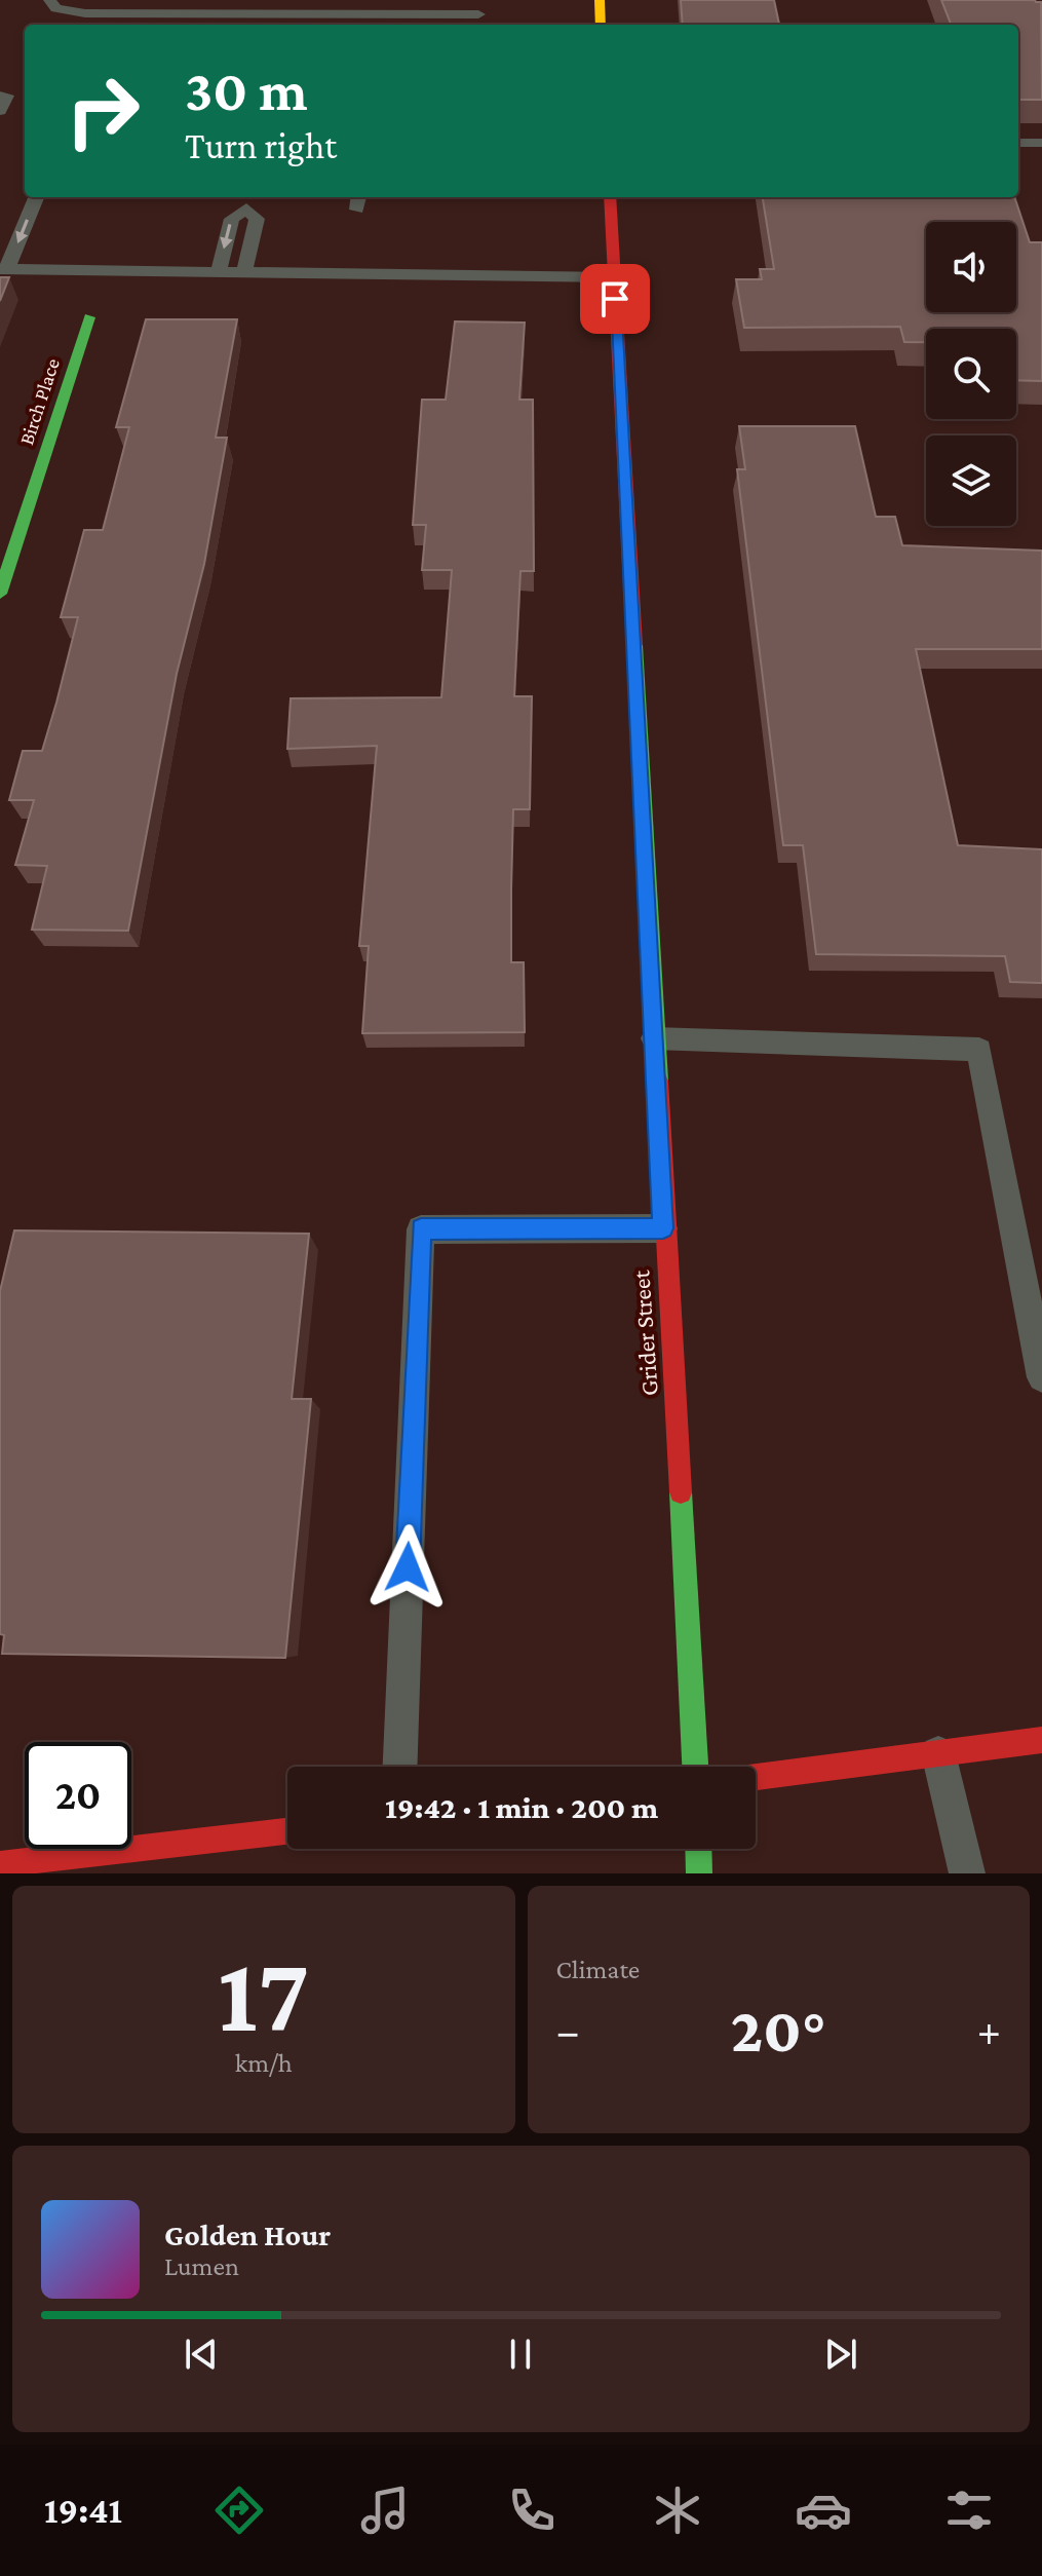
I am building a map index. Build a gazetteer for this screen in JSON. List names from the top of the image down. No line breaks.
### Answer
{"streets":{"street":["Birch Place","Grider Street"]},"page":{"turn":["30 m","Turn right"],"limit":"20","trip":"19:42 · 1 min · 200 m","tile":[["17","km/h"],"Climate"],"heat":["−","20°","+"],"song":["Golden Hour","Lumen"],"tabs":"19:41"}}
